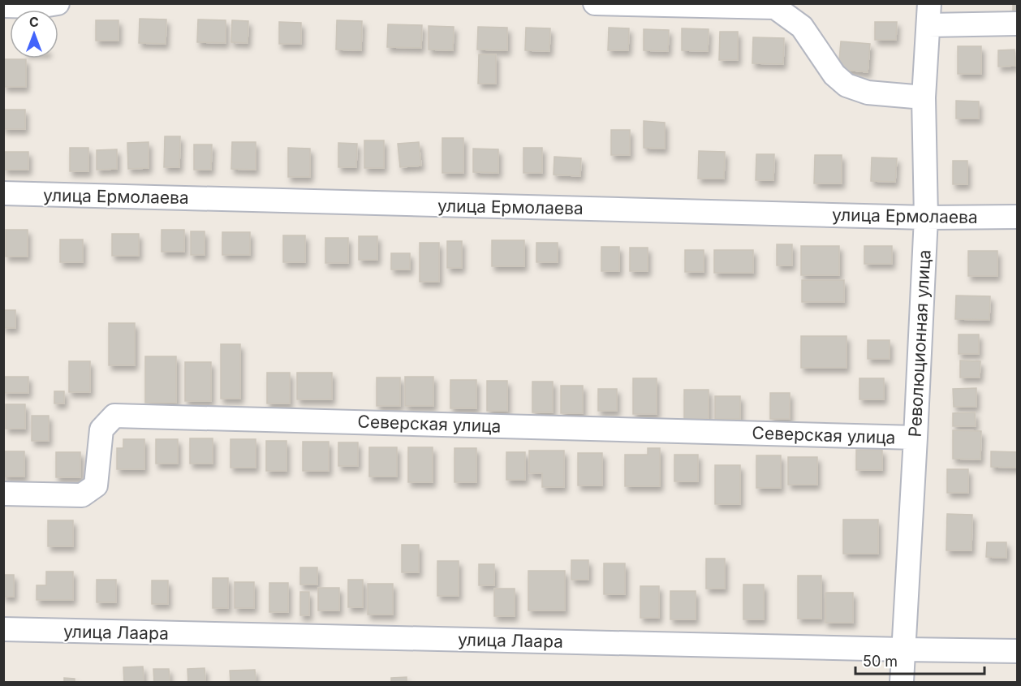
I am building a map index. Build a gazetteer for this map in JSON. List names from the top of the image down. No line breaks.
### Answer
{"streets":{"street":["улица Ермолаева","Революционная улица","Северская улица","улица Лаара"]},"crossings":[["улица Ермолаева","Революционная улица"],["Революционная улица","Северская улица"],["Революционная улица","улица Лаара"]],"scale_bar":"50 m","north":"top"}
